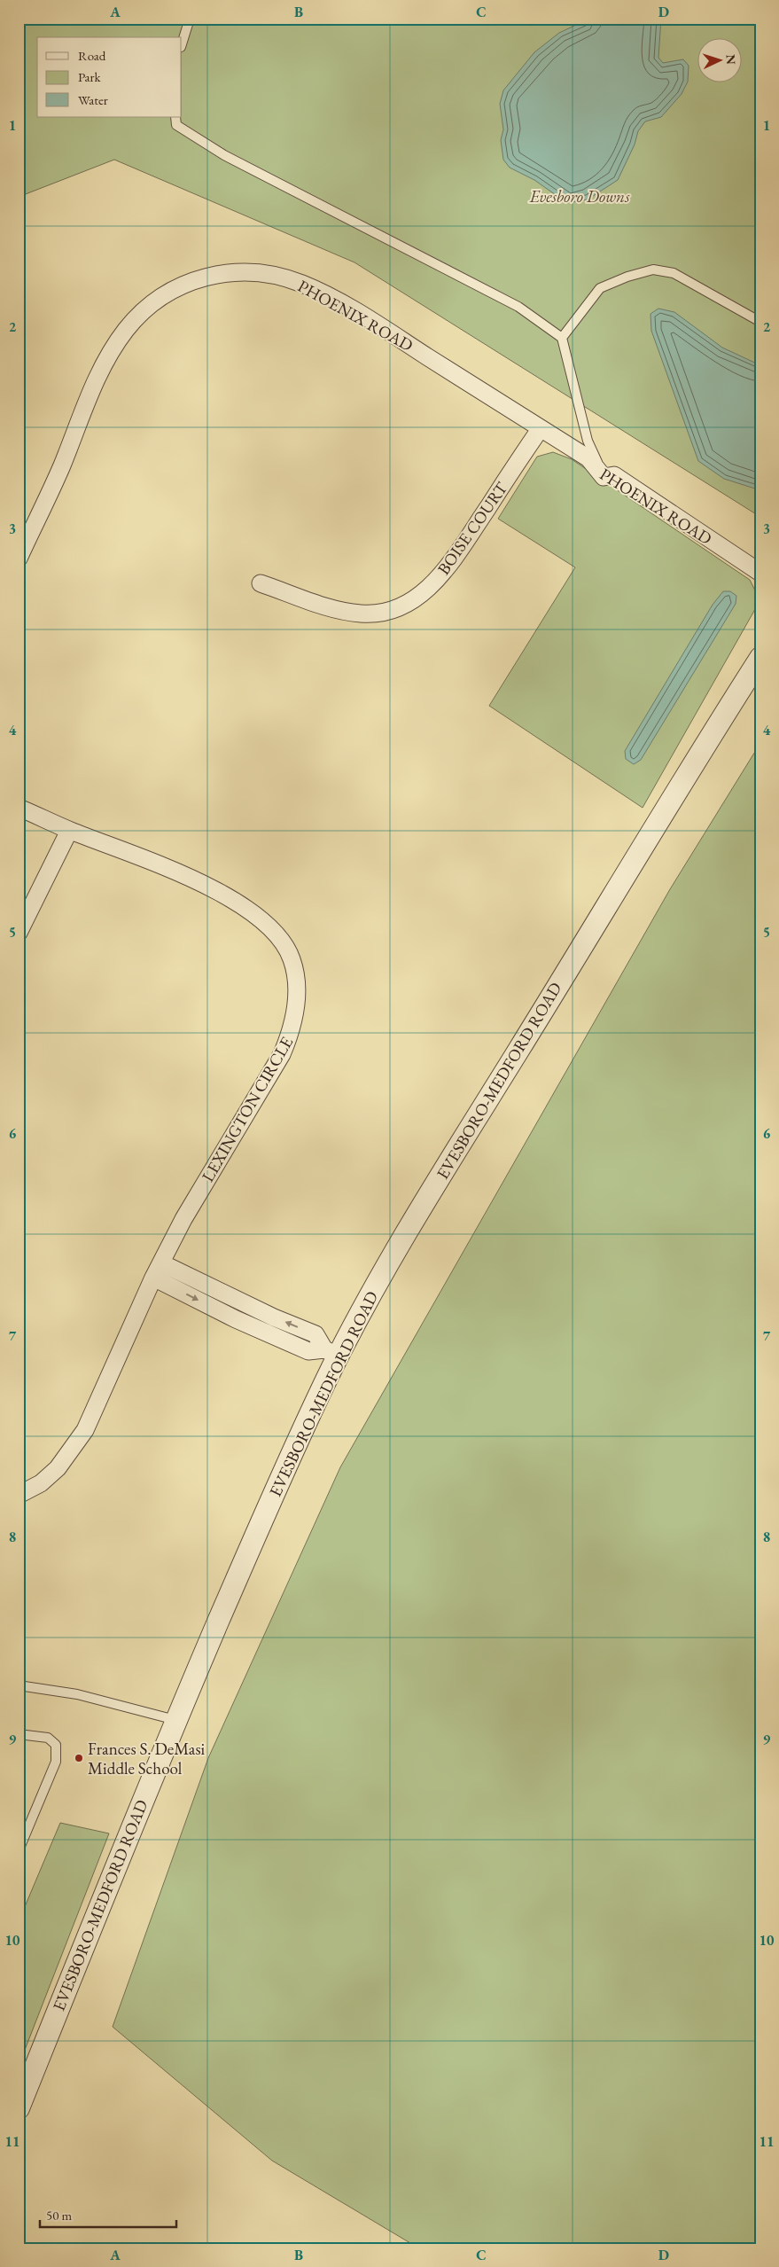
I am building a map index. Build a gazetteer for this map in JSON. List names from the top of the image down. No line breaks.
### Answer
{"streets":{"street":["PHOENIX ROAD","BOISE COURT","EVESBORO-MEDFORD ROAD","LEXINGTON CIRCLE"]},"crossings":[["PHOENIX ROAD","BOISE COURT"]],"parks":["Evesboro Downs"],"places":["Frances S. DeMasi Middle School"],"legend":["Road","Park","Water"],"scale_bar":"50 m","north":"right","grid":{"columns":["A","B","C","D"],"rows":["1","2","3","4","5","6","7","8","9","10","11"]}}
